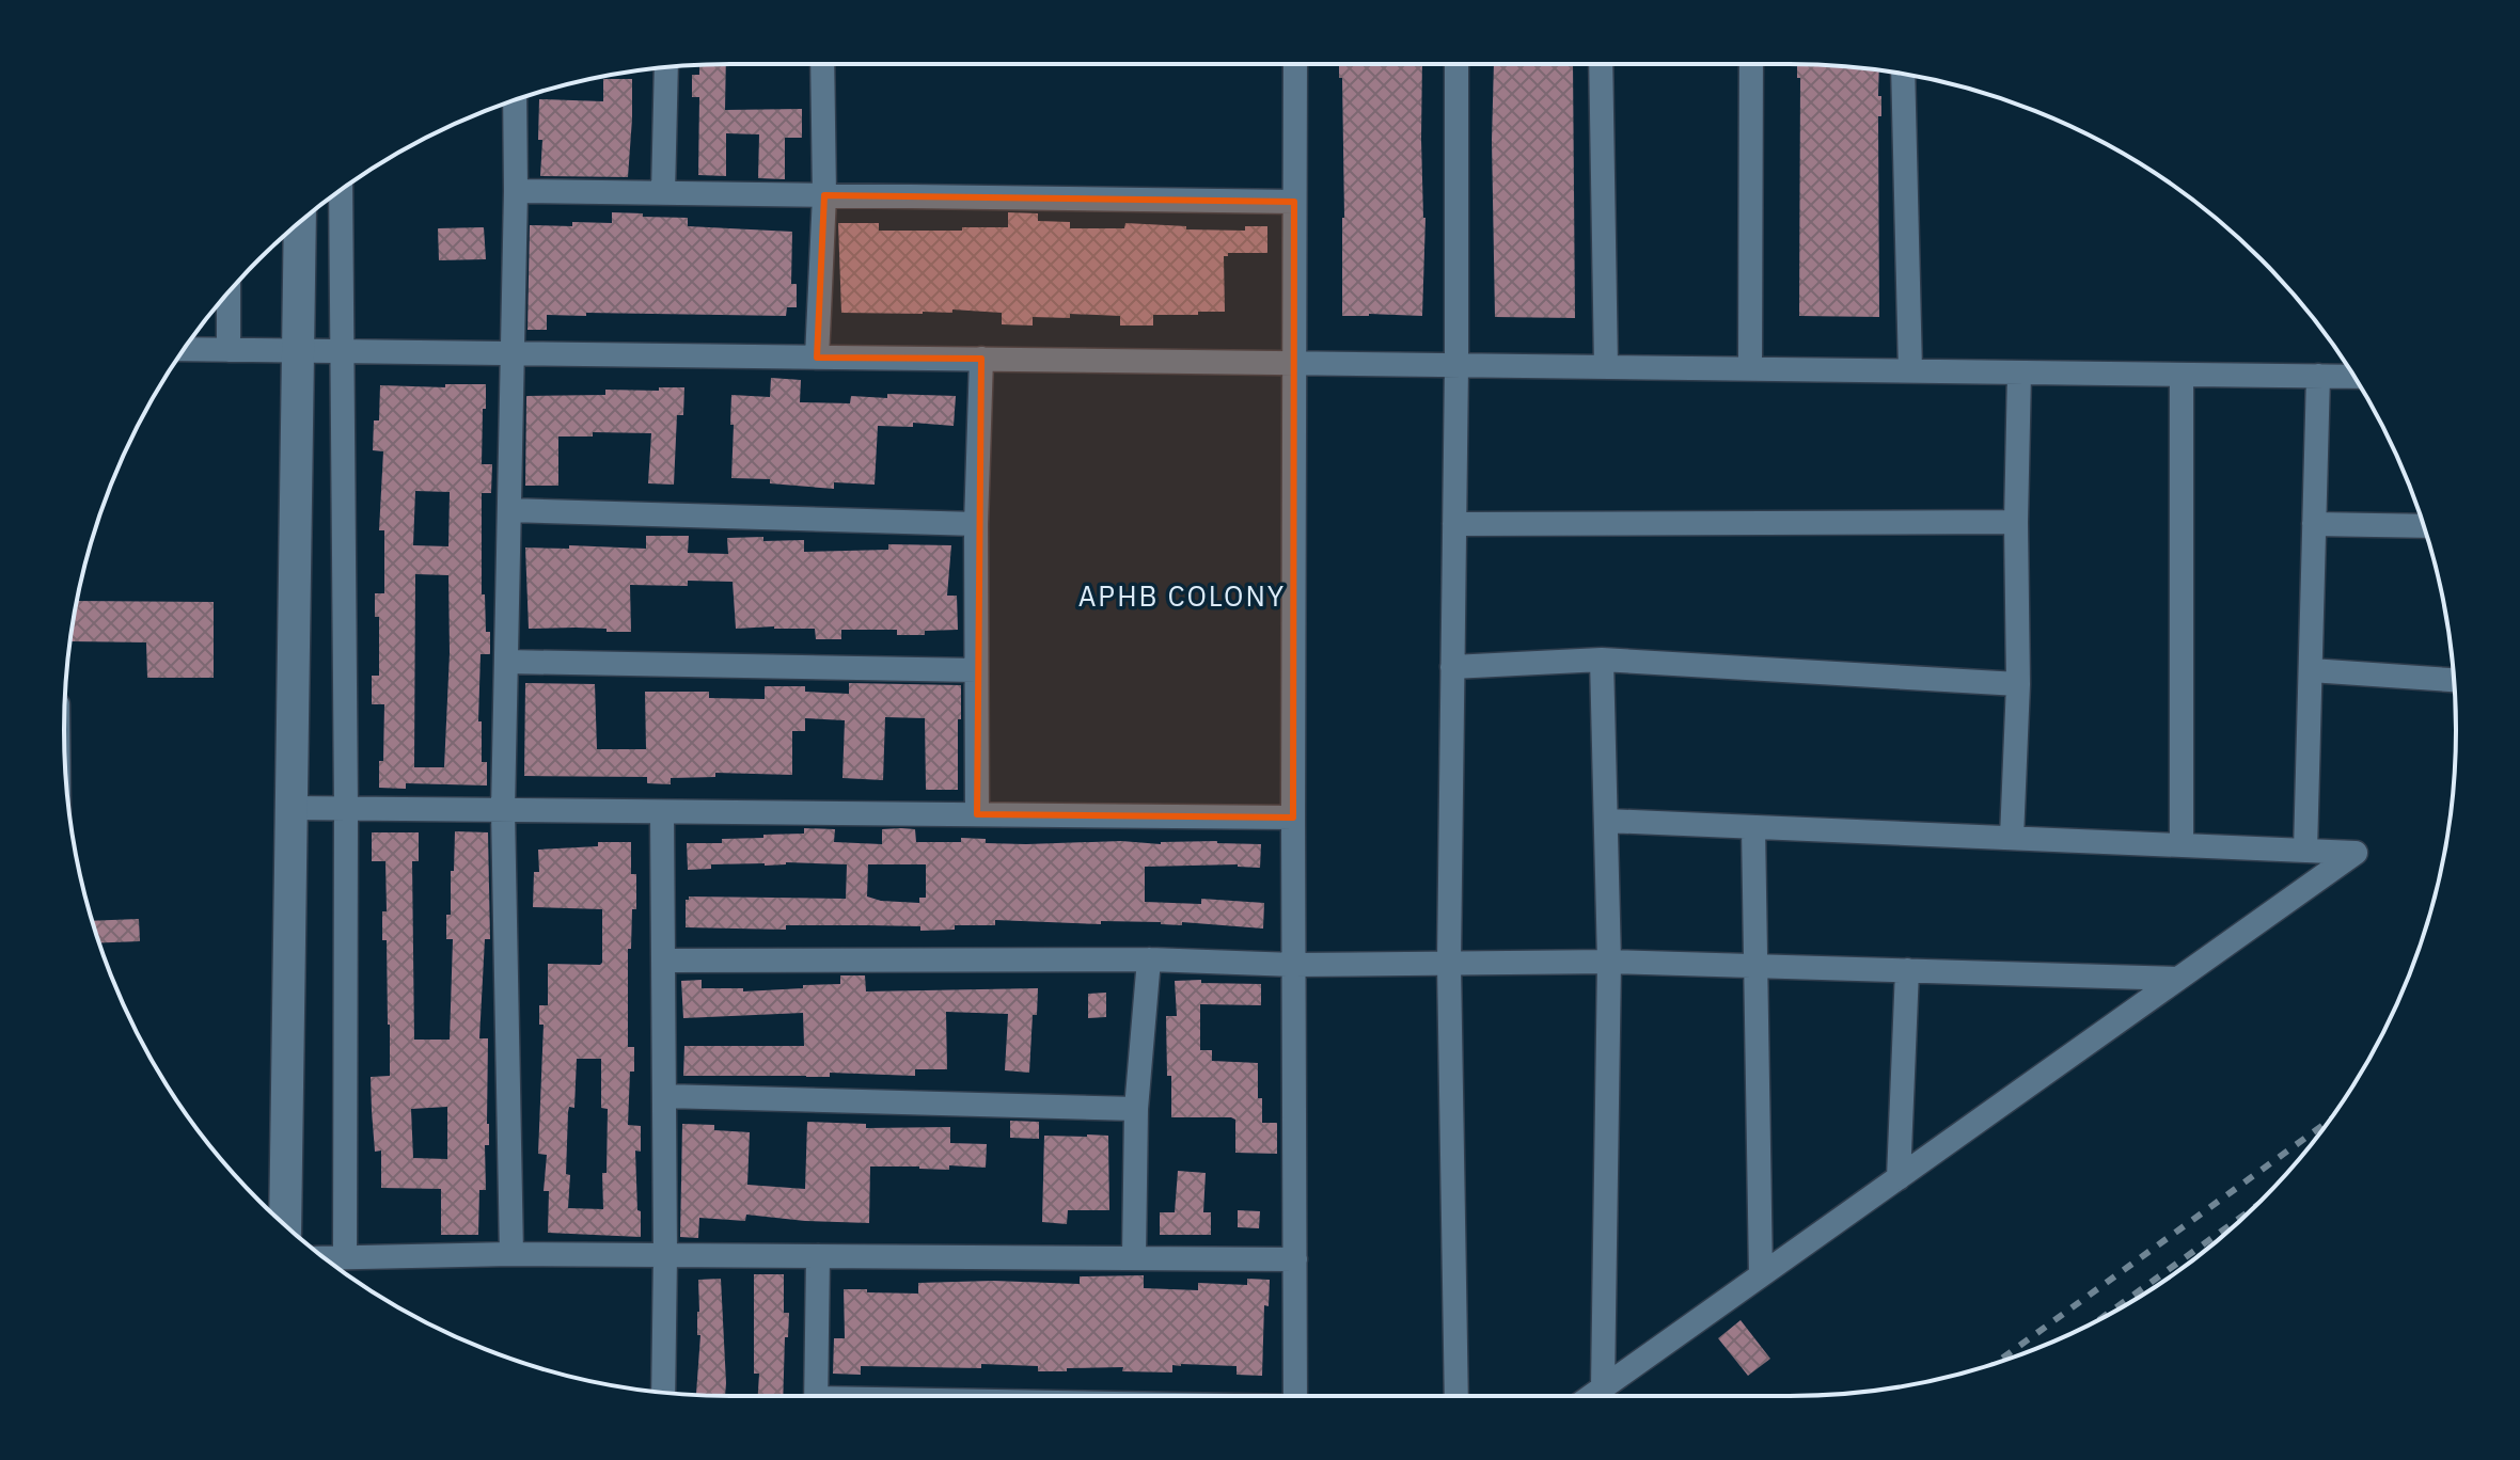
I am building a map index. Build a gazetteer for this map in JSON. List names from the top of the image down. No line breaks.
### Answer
{"districts":["APHB COLONY"]}
